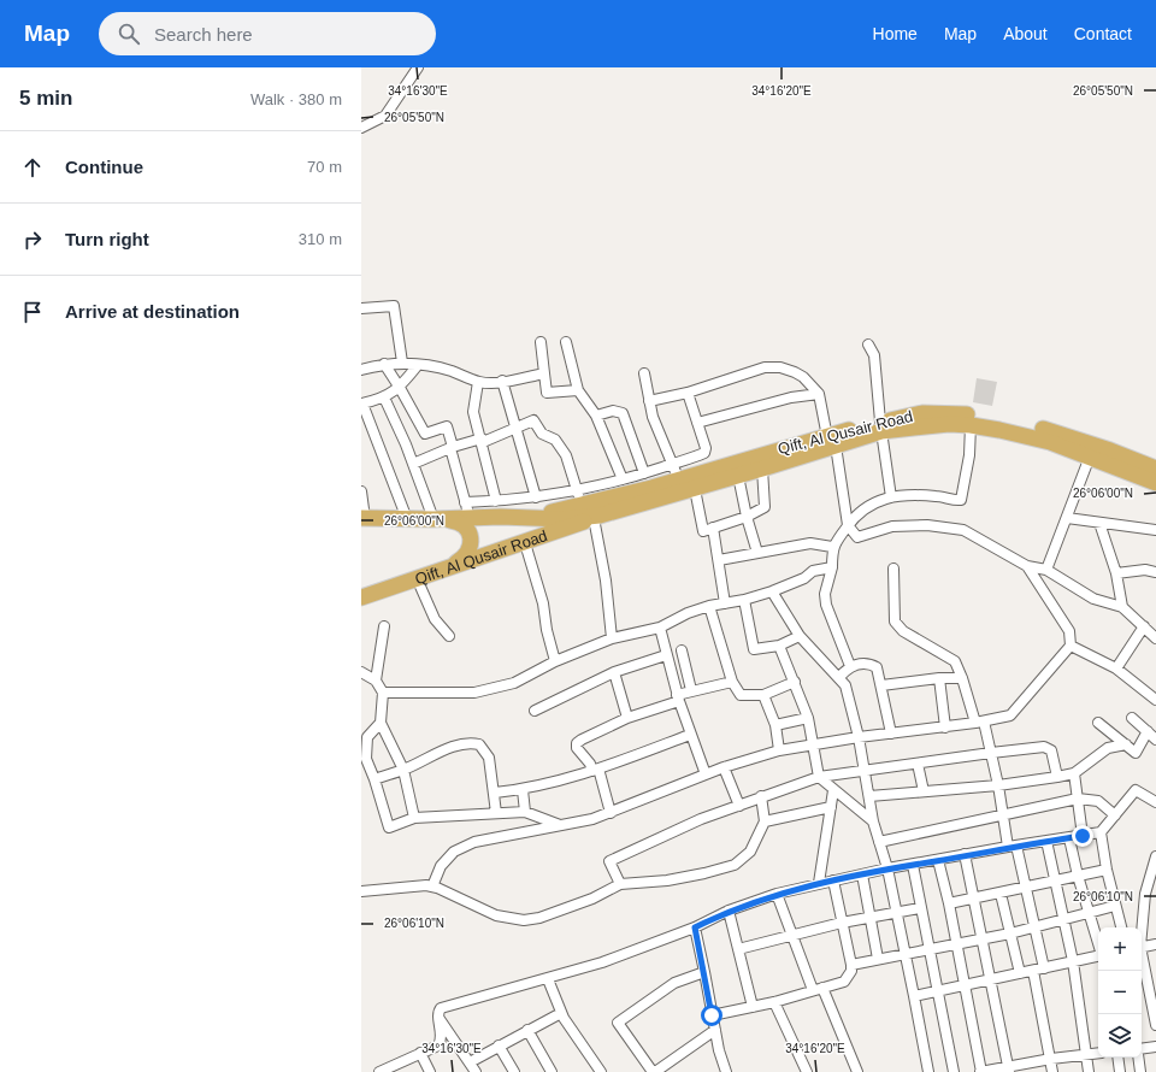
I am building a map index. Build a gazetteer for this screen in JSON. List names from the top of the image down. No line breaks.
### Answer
{"streets":{"main road":["Qift, Al Qusair Road"]},"page":{"header":"Map","search":"Search here","nav":["Home","Map","About","Contact"],"heading":["5 min","Walk · 380 m"],"list":[["Continue","70 m"],["Turn right","310 m"],"Arrive at destination"],"map_buttons":["+","−"]},"coordinates":["26°05'50\"N","34°16'30\"E","34°16'20\"E","26°06'00\"N","26°06'10\"N"]}
